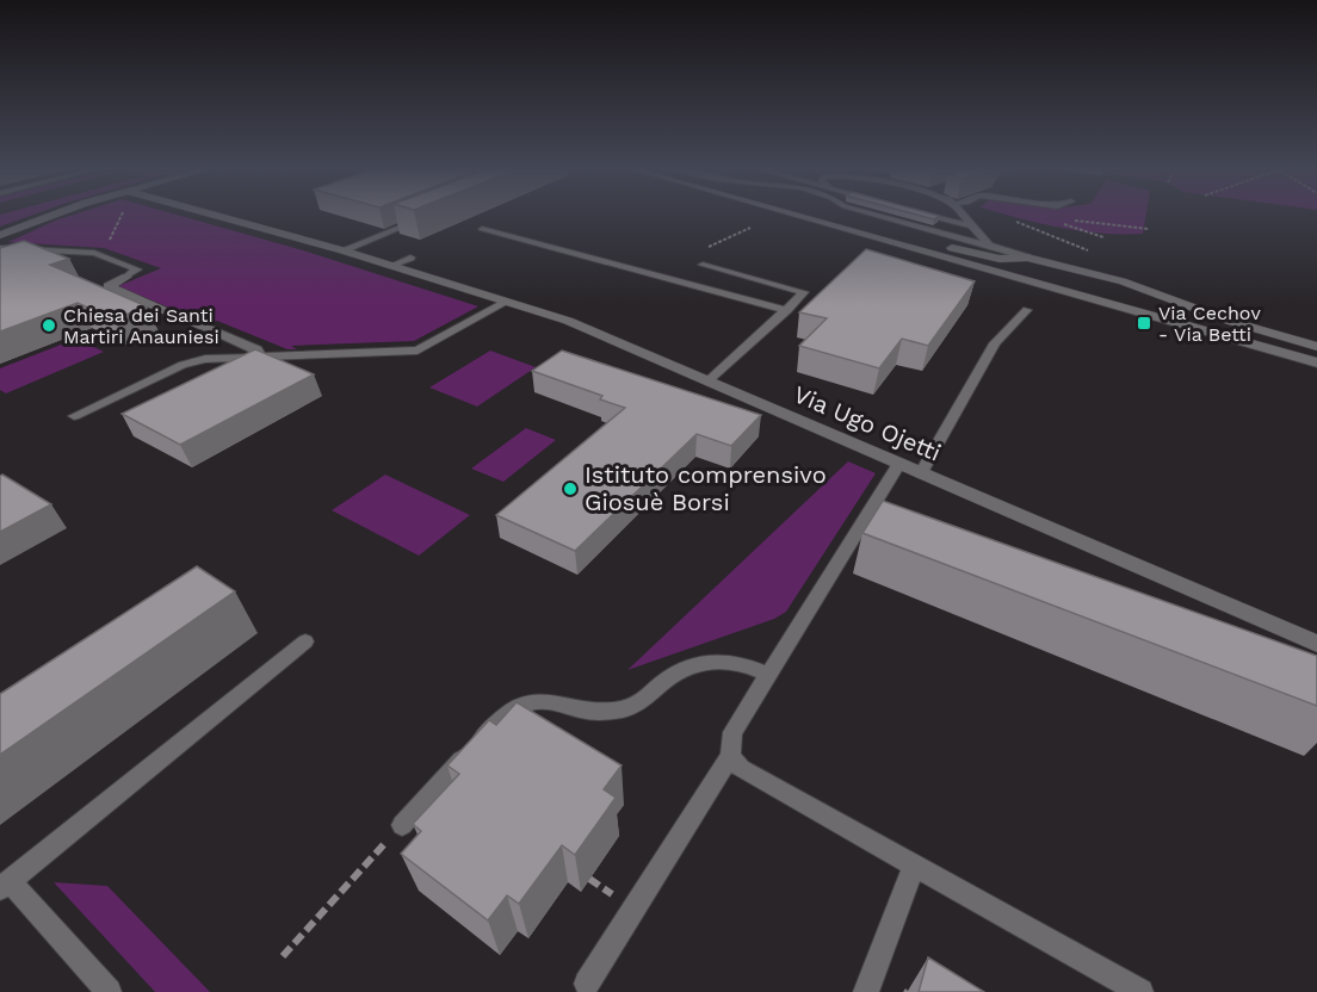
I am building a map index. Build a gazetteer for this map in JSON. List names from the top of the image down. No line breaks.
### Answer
{"streets":{"street":["Via Ugo Ojetti"]},"places":{"transit":["Via Cechov - Via Betti"],"other":["Chiesa dei Santi Martiri Anauniesi","Istituto comprensivo Giosuè Borsi"]}}
